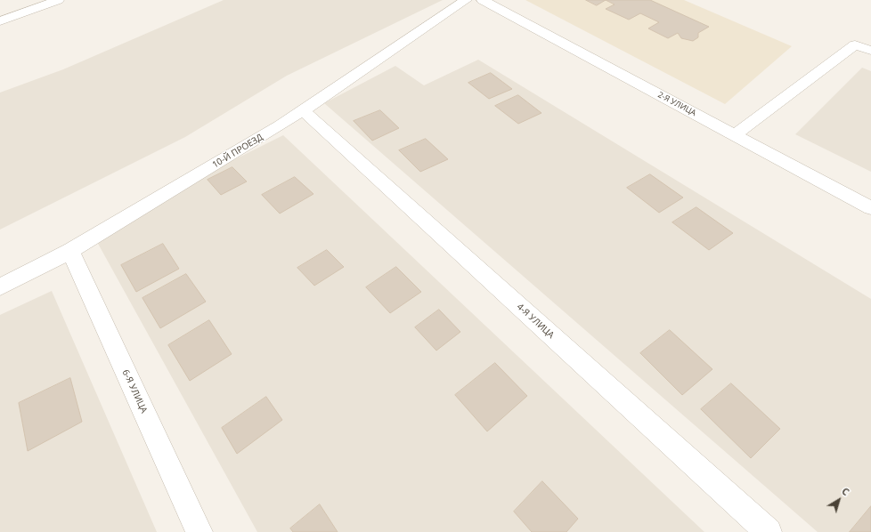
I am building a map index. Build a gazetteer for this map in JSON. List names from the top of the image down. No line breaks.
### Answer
{"streets":{"street":["2-Я УЛИЦА","10-Й ПРОЕЗД","4-Я УЛИЦА","6-Я УЛИЦА"]},"crossings":[["10-Й ПРОЕЗД","4-Я УЛИЦА"],["10-Й ПРОЕЗД","6-Я УЛИЦА"]],"north":"top right"}
